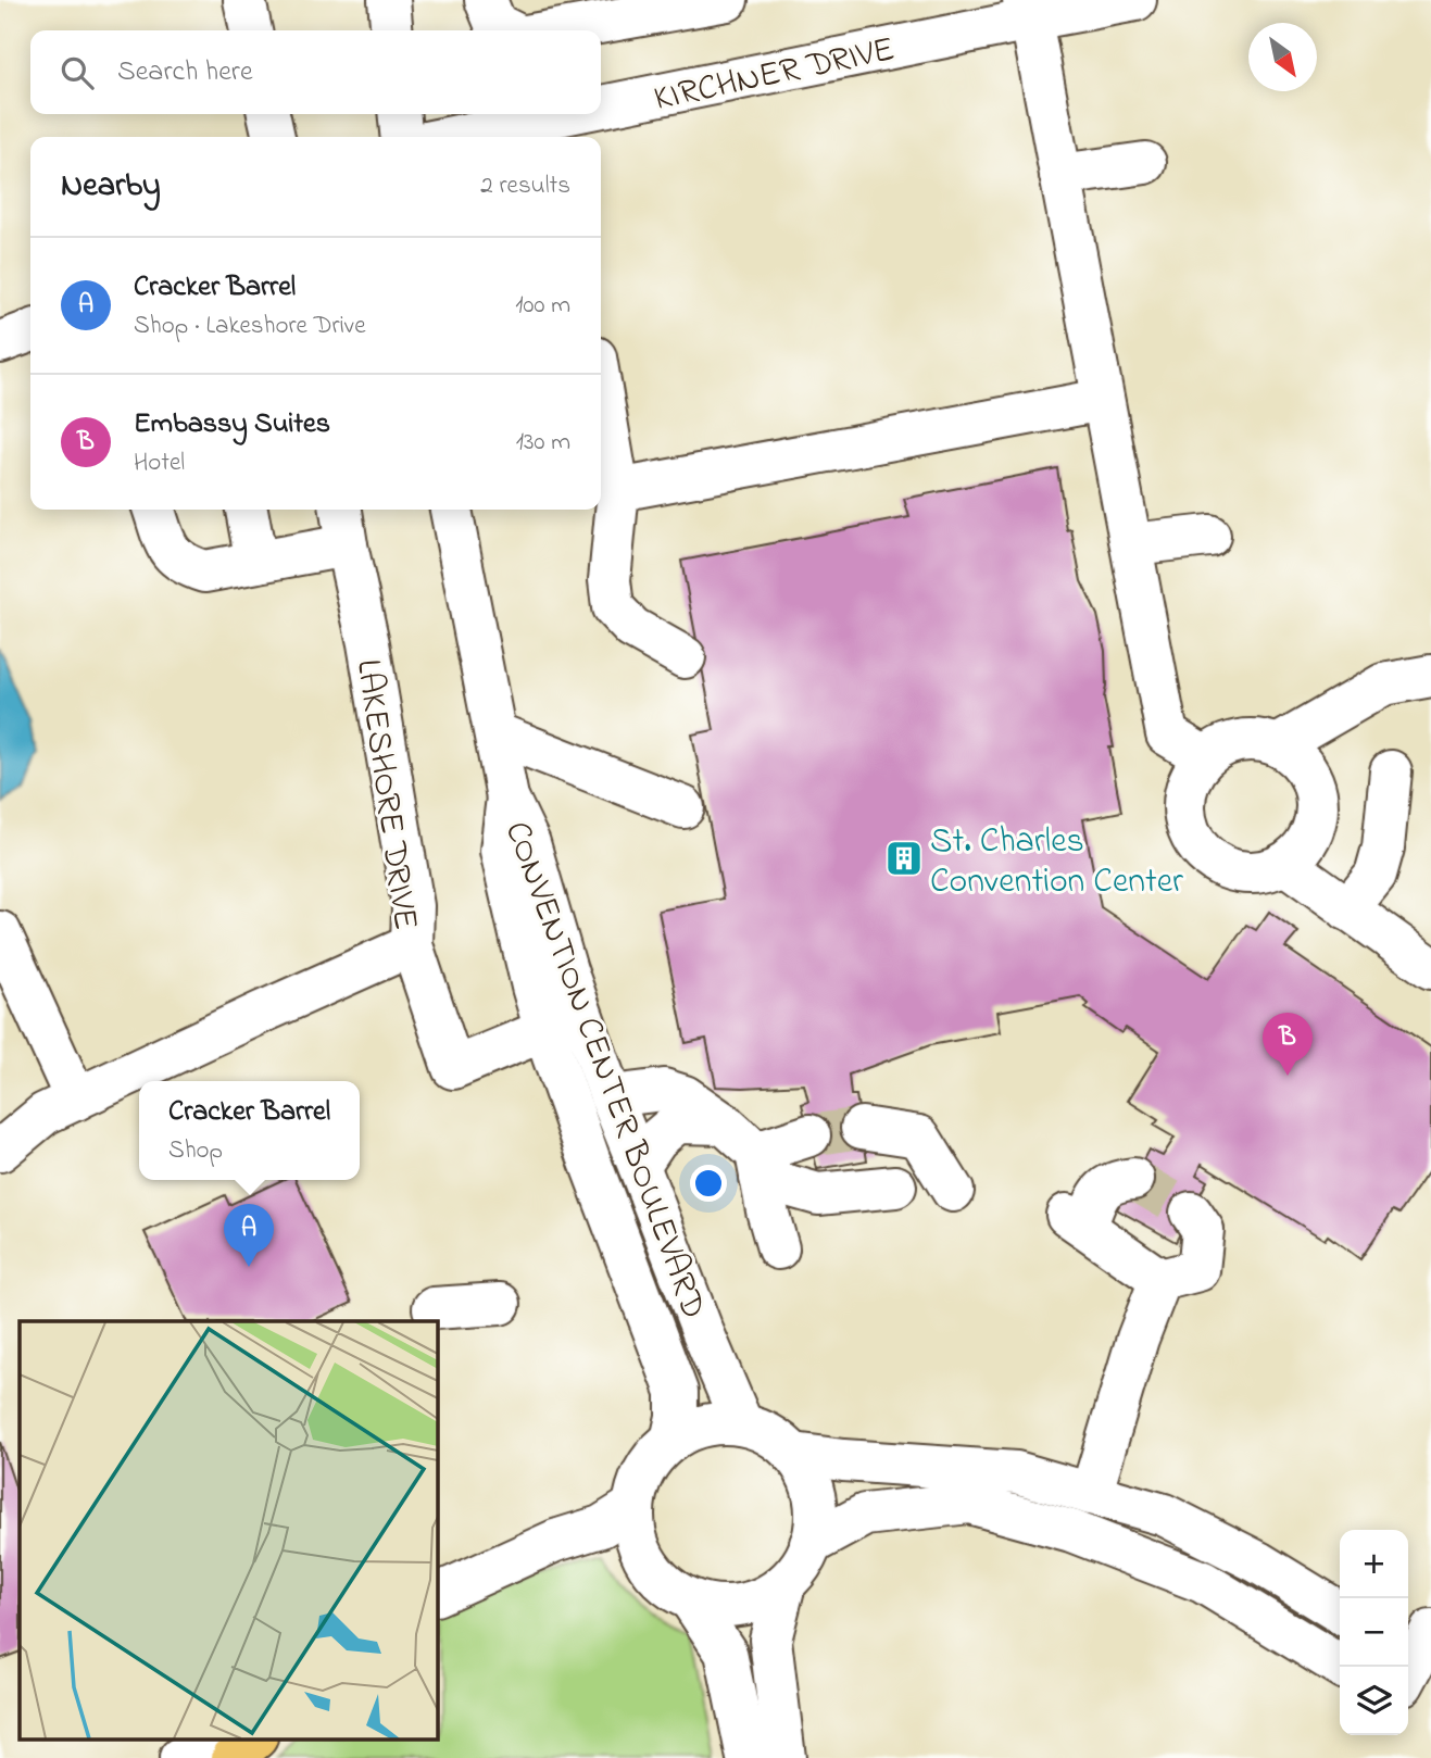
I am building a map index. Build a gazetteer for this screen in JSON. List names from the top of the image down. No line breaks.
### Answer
{"streets":{"street":["KIRCHNER DRIVE","LAKESHORE DRIVE","CONVENTION CENTER BOULEVARD"]},"places":{"building":["St. Charles Convention Center"]},"north":"bottom right","page":{"search":"Search here","heading":["Nearby","2 results"],"list":[{"mark":"A","name":"Cracker Barrel","note":"Shop · Lakeshore Drive","value":"100 m"},{"mark":"B","name":"Embassy Suites","note":"Hotel","value":"130 m"}],"pins":["B","A"],"popup":["Cracker Barrel","Shop"],"map_buttons":["+","−"]}}
